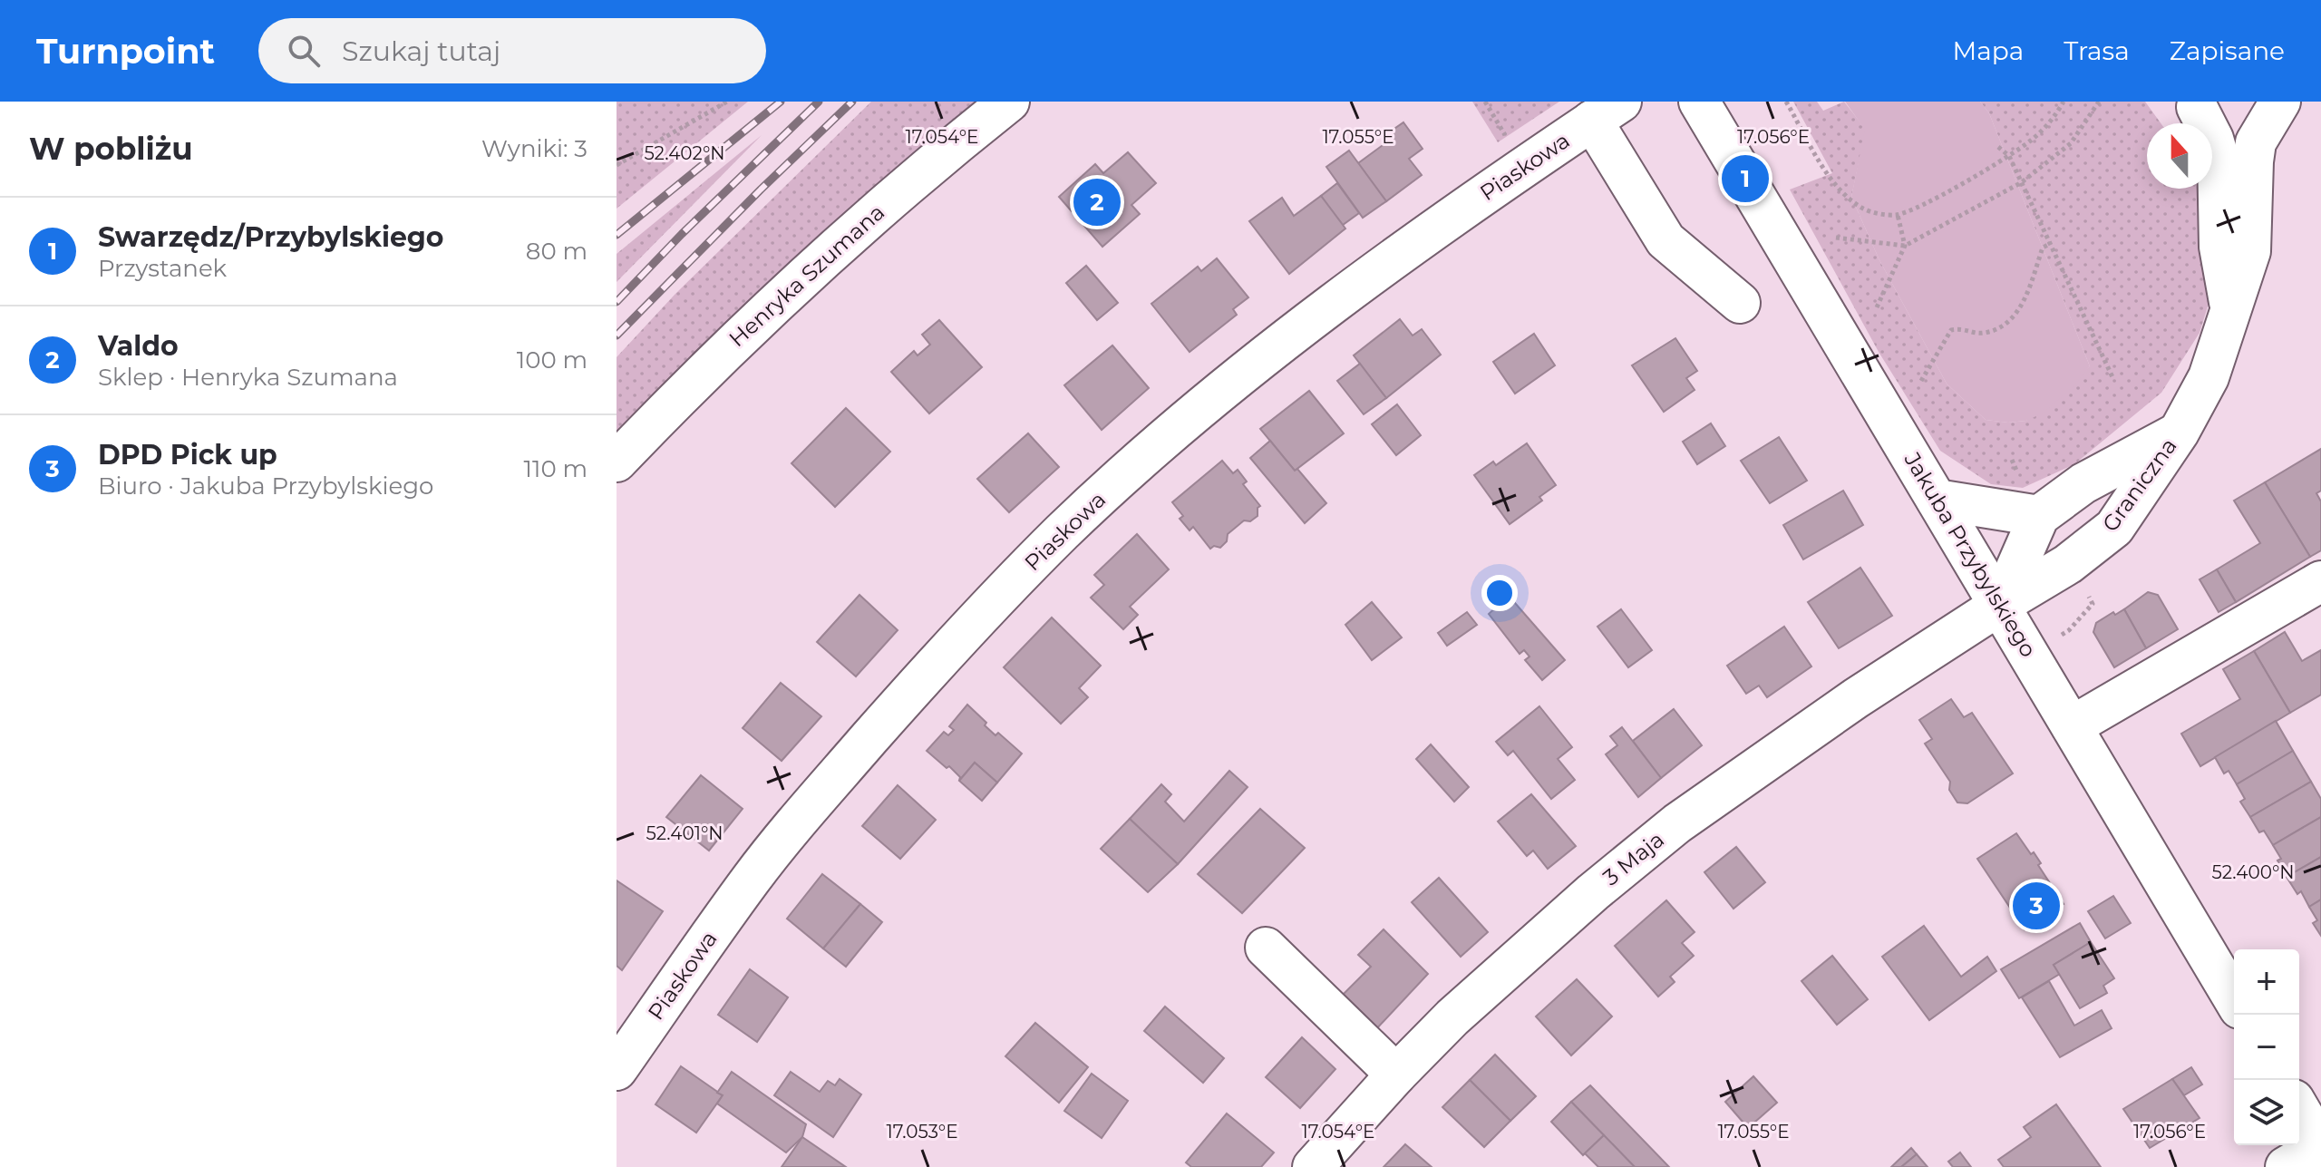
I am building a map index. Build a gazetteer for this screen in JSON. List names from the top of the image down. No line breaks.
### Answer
{"streets":{"street":["Piaskowa","Henryka Szumana","Graniczna","Jakuba Przybylskiego","3 Maja"]},"crossings":[["Graniczna","Jakuba Przybylskiego"],["Graniczna","3 Maja"],["Jakuba Przybylskiego","3 Maja"]],"north":"top","page":{"header":"Turnpoint","search":"Szukaj tutaj","nav":["Mapa","Trasa","Zapisane"],"heading":["W pobliżu","Wyniki: 3"],"pins":["1","2","3"],"list":[{"mark":"1","name":"Swarzędz/Przybylskiego","note":"Przystanek","value":"80 m"},{"mark":"2","name":"Valdo","note":"Sklep · Henryka Szumana","value":"100 m"},{"mark":"3","name":"DPD Pick up","note":"Biuro · Jakuba Przybylskiego","value":"110 m"}],"map_buttons":["+","−"]},"coordinates":["17.054°E","17.055°E","17.056°E","52.402°N","52.401°N","52.400°N","17.053°E"]}
